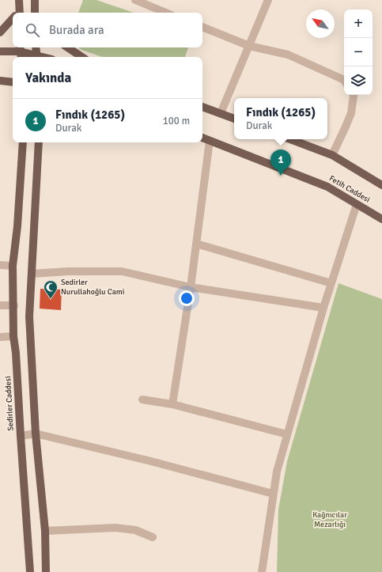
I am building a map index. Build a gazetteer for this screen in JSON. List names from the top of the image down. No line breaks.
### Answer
{"streets":{"main road":["Fetih Caddesi","Sedirler Caddesi"]},"parks":["Kağnıcılar Mezarlığı"],"places":{"mosque":["Sedirler Nurullahoğlu Cami"]},"north":"top left","page":{"map_buttons":["+","−"],"search":"Burada ara","heading":"Yakında","popup":["Fındık (1265)","Durak"],"list":[{"mark":"1","name":"Fındık (1265)","note":"Durak","value":"100 m"}],"pins":"1"}}
